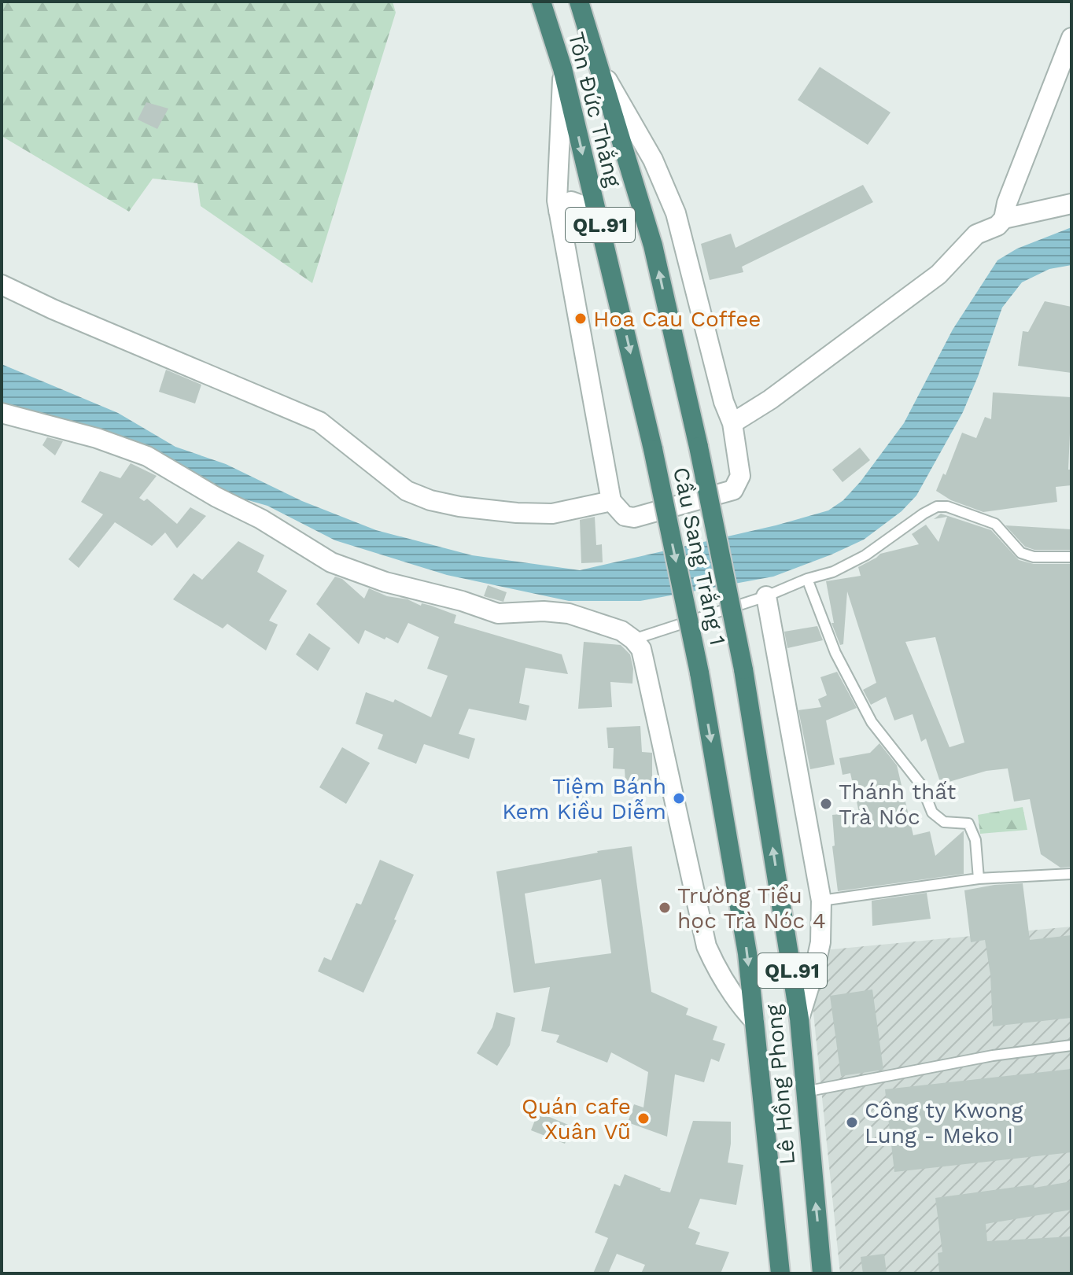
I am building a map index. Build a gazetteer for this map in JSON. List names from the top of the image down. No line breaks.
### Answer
{"streets":{"highway":["Tôn Đức Thắng","QL.91","Cầu Sang Trắng 1","Lê Hồng Phong"]},"crossings":[["Tôn Đức Thắng","Cầu Sang Trắng 1"],["Cầu Sang Trắng 1","Lê Hồng Phong"]],"places":["Hoa Cau Coffee","Tiệm Bánh Kem Kiều Diễm","Thánh thất Trà Nóc","Trường Tiểu học Trà Nóc 4","Quán cafe Xuân Vũ","Công ty Kwong Lung - Meko I"]}
